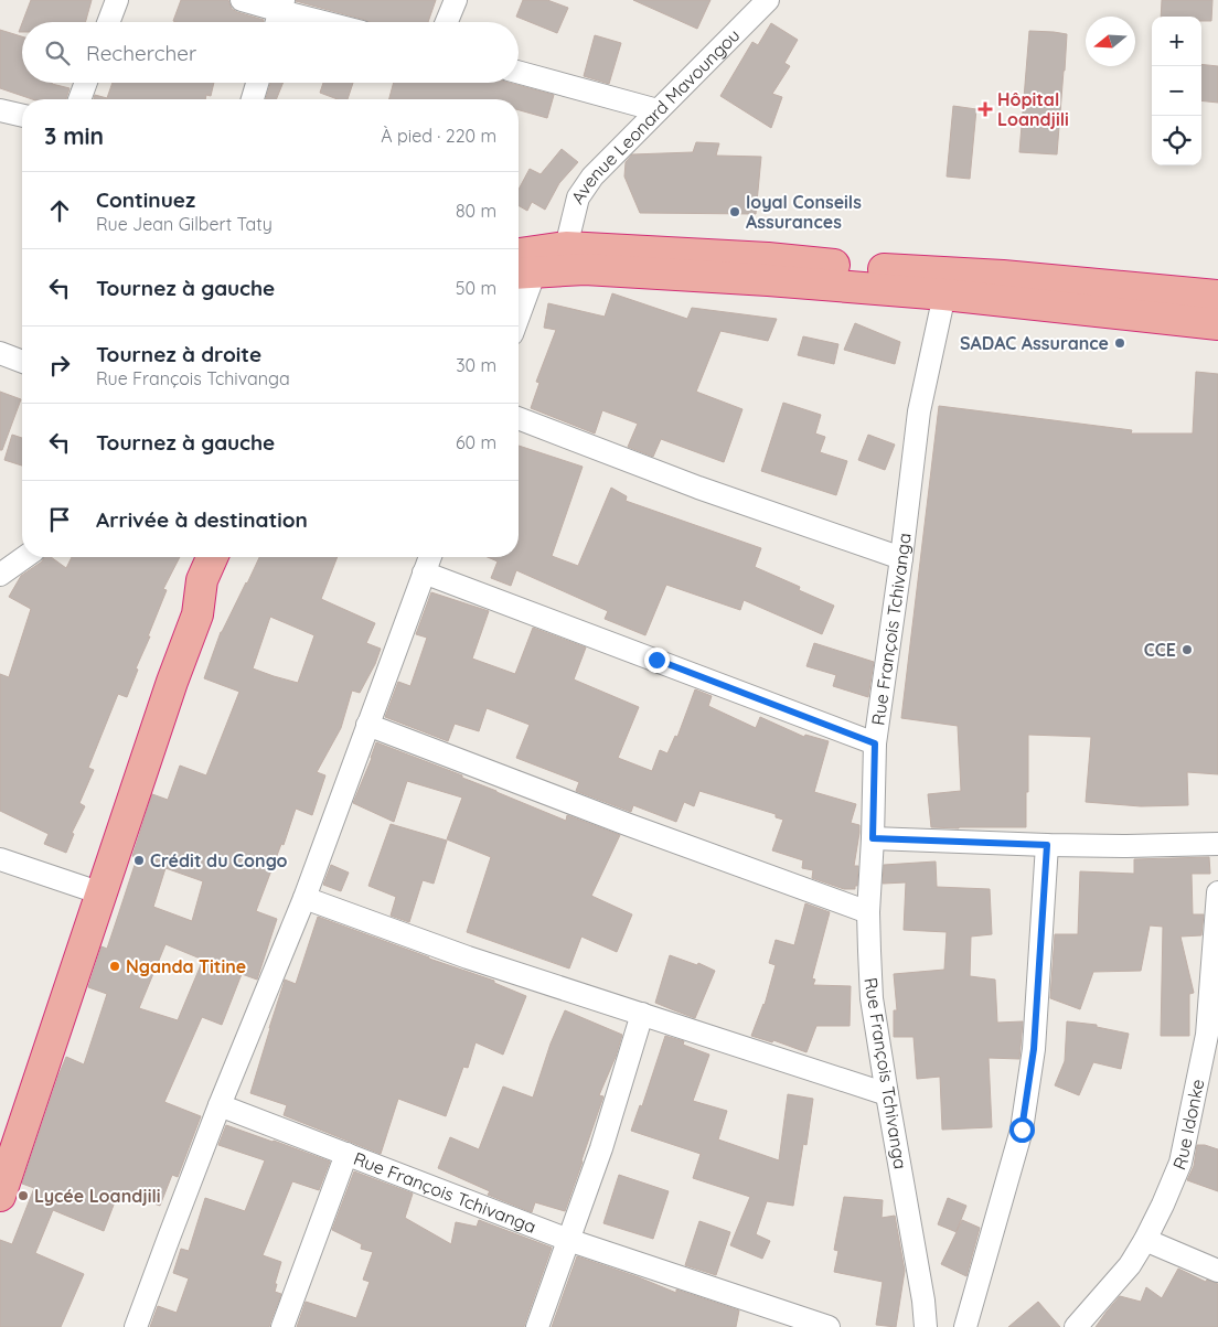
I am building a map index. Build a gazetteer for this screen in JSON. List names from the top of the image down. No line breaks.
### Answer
{"streets":{"street":["Avenue Leonard Mavoungou","Rue François Tchivanga","Rue Idonke"]},"places":{"health":["Hôpital Loandjili"],"other":["loyal Conseils Assurances","SADAC Assurance","CCE","Crédit du Congo","Nganda Titine","Lycée Loandjili"]},"north":"left","page":{"map_buttons":["+","−"],"search":"Rechercher","heading":["3 min","À pied · 220 m"],"list":[["Continuez","Rue Jean Gilbert Taty","80 m"],["Tournez à gauche","50 m"],["Tournez à droite","Rue François Tchivanga","30 m"],["Tournez à gauche","60 m"],"Arrivée à destination"]}}
